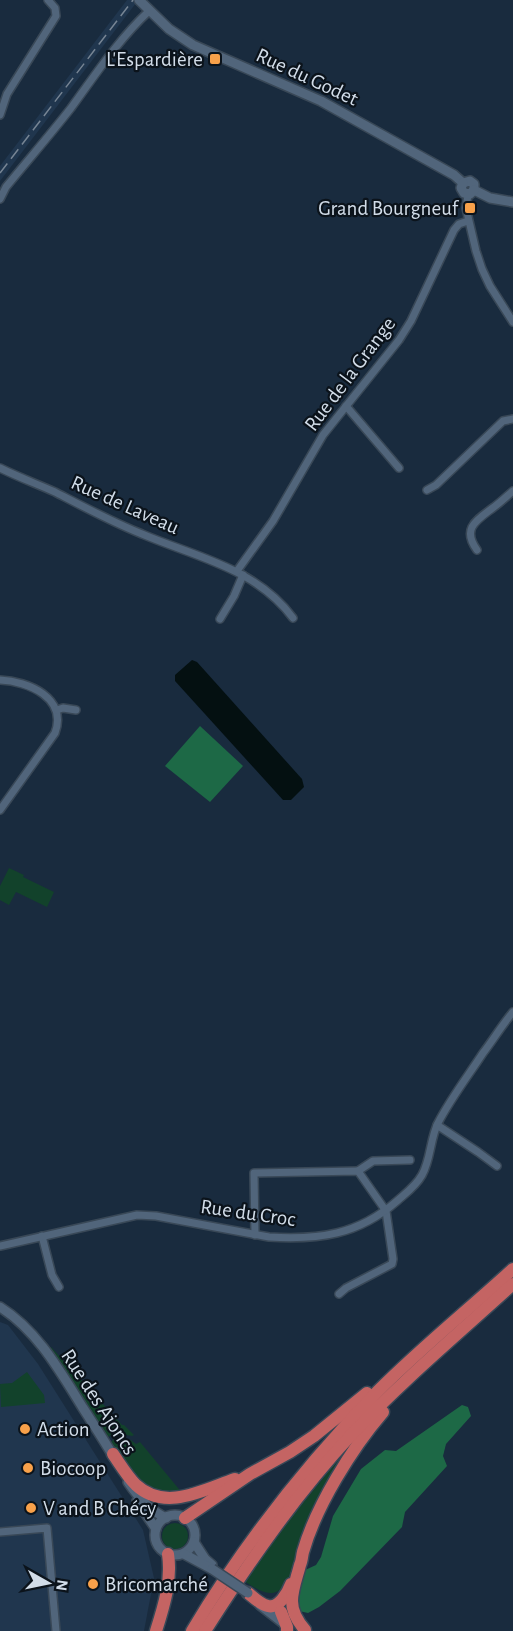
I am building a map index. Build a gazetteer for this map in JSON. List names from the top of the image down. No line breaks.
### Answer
{"streets":{"street":["Rue du Godet","Rue de la Grange","Rue de Laveau","Rue du Croc","Rue des Ajoncs"]},"crossings":[["Rue de la Grange","Rue de Laveau"]],"places":{"transit":["L'Espardière","Grand Bourgneuf"],"other":["Action","Biocoop","V and B Chécy","Bricomarché"]},"north":"right"}
